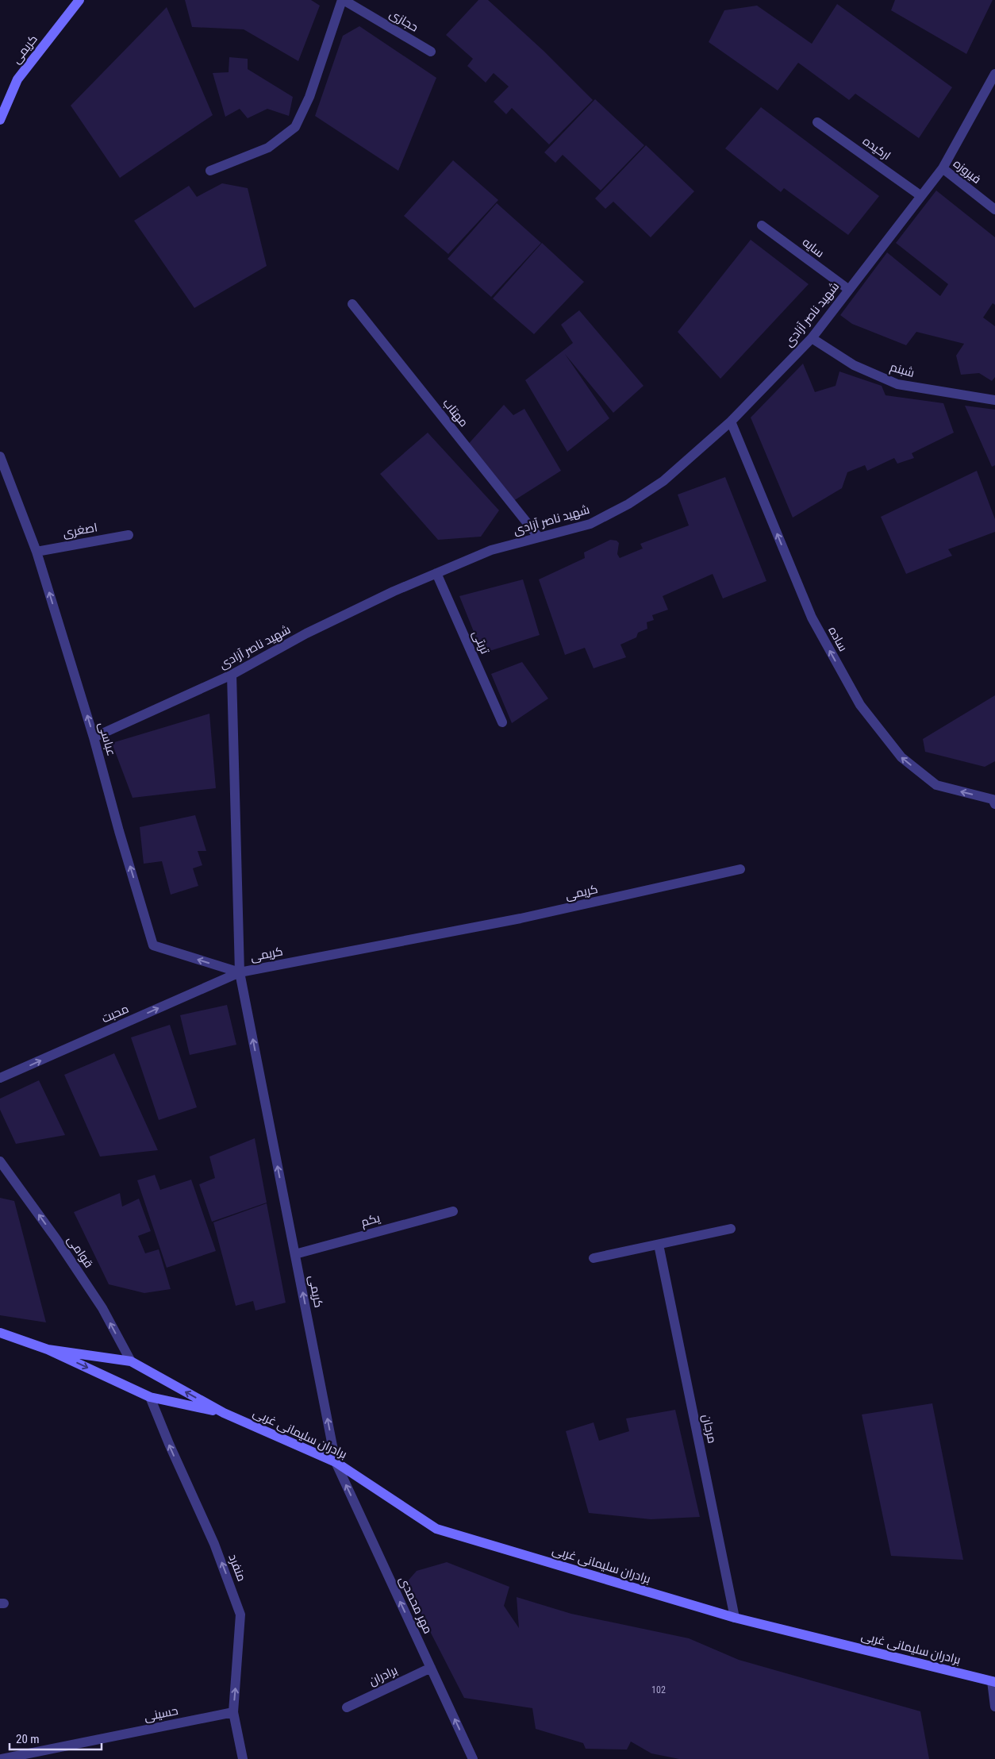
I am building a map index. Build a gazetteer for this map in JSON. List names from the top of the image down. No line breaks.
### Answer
{"streets":{"main road":["کریمی","برادران سلیمانی غربی"],"street":["حجازی","ارکیده","فیروزه","سایه","شهید ناصر آزادی","شبنم","مهتاب","اصغری","ساده","تربتی","عباسی","محبت","یکم","قوامی","مرجان","منفرد","مهر محمدی","برادران","حسینی"]},"crossings":[["کریمی","عباسی"],["کریمی","محبت"],["کریمی","یکم"],["کریمی","برادران سلیمانی غربی"],["کریمی","مهر محمدی"],["ارکیده","شهید ناصر آزادی"],["فیروزه","شهید ناصر آزادی"],["سایه","شهید ناصر آزادی"],["شهید ناصر آزادی","شبنم"],["شهید ناصر آزادی","مهتاب"],["شهید ناصر آزادی","ساده"],["شهید ناصر آزادی","تربتی"],["شهید ناصر آزادی","عباسی"],["اصغری","عباسی"],["عباسی","محبت"],["قوامی","برادران سلیمانی غربی"],["مرجان","برادران سلیمانی غربی"],["برادران سلیمانی غربی","منفرد"],["برادران سلیمانی غربی","مهر محمدی"],["منفرد","حسینی"],["مهر محمدی","برادران"]],"one_way":["کریمی","ساده","عباسی","محبت","قوامی","منفرد","مهر محمدی"],"house_numbers":["102"],"scale_bar":"20 m"}
